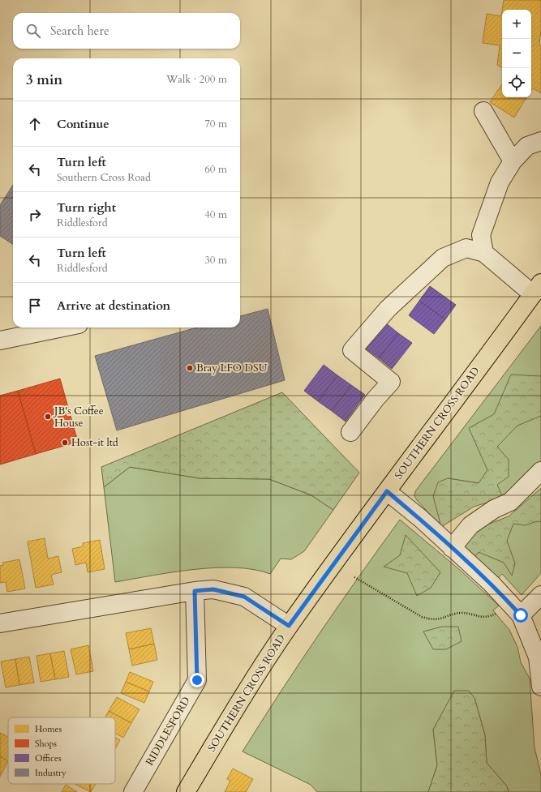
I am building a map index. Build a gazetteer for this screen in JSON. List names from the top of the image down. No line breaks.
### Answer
{"streets":{"main road":["SOUTHERN CROSS ROAD"],"street":["RIDDLESFORD"]},"places":["Bray LFO DSU","JB's Coffee House","Host-it ltd"],"legend":["Homes","Shops","Offices","Industry"],"page":{"map_buttons":["+","−"],"search":"Search here","heading":["3 min","Walk · 200 m"],"list":[["Continue","70 m"],["Turn left","Southern Cross Road","60 m"],["Turn right","Riddlesford","40 m"],["Turn left","Riddlesford","30 m"],"Arrive at destination"]}}
